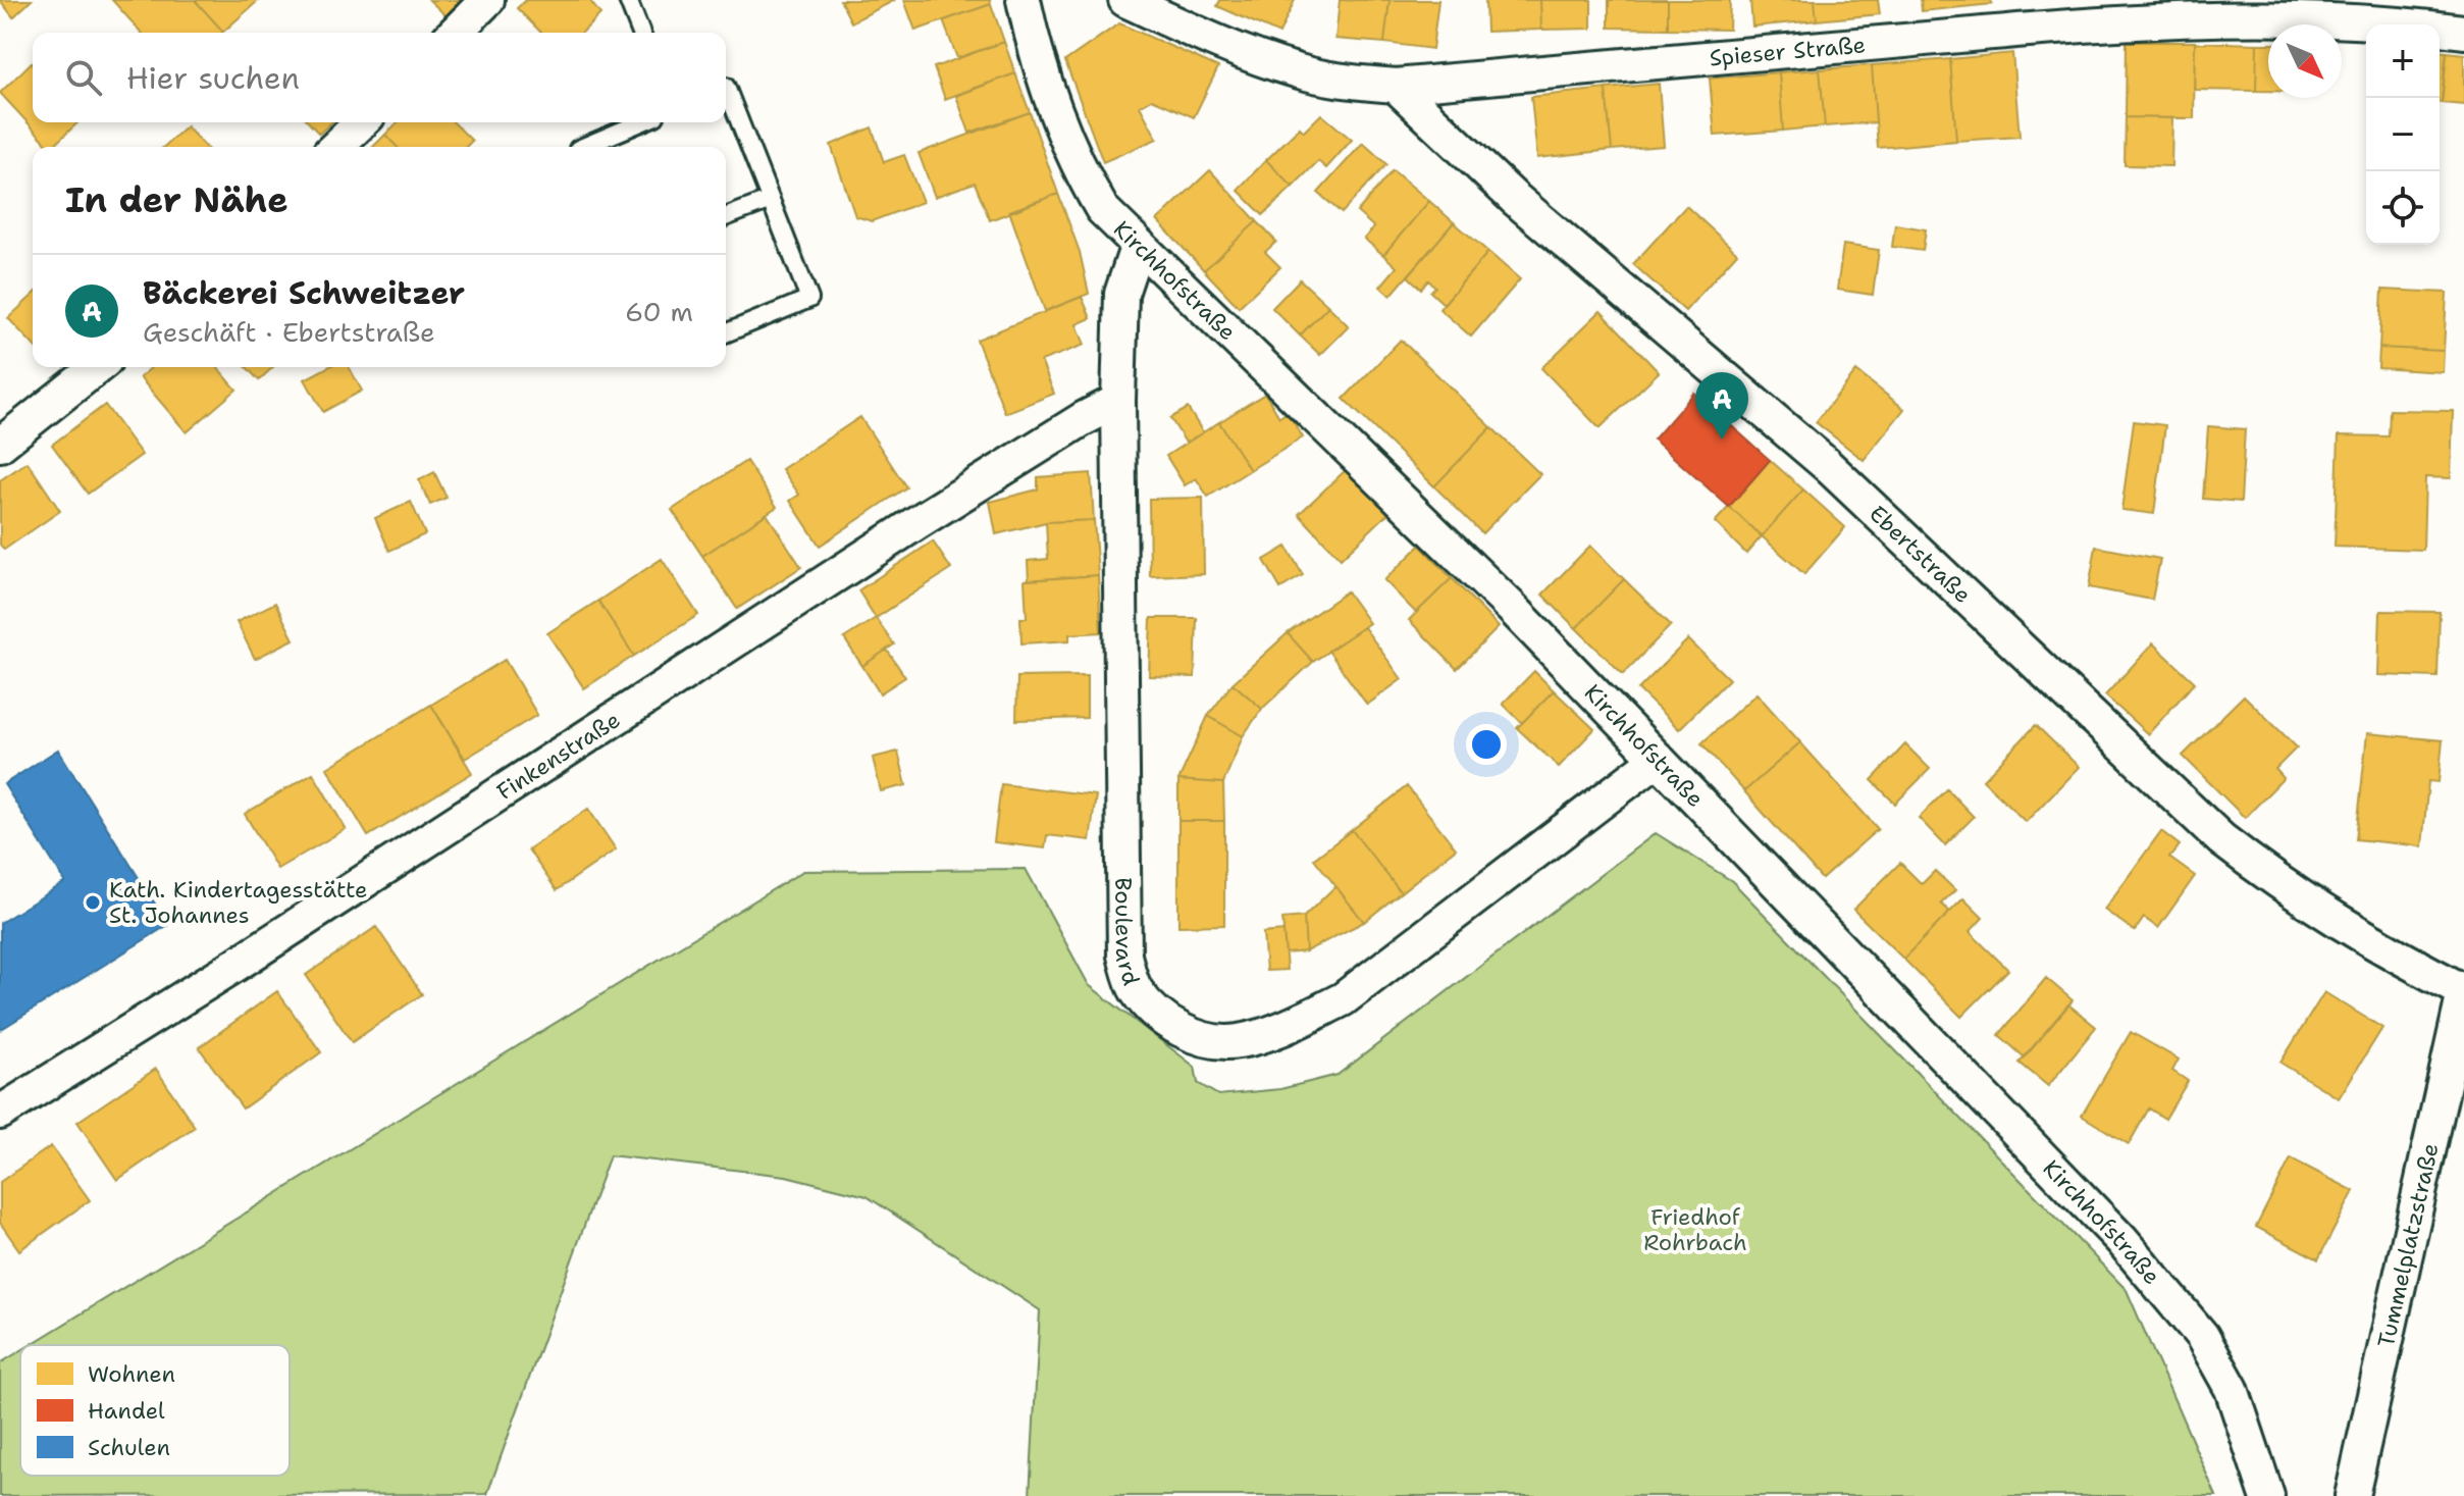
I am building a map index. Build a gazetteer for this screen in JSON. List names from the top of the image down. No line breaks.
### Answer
{"streets":{"street":["Spieser Straße","Kirchhofstraße","Ebertstraße","Finkenstraße","Boulevard","Tummelplatzstraße"]},"crossings":[["Spieser Straße","Ebertstraße"],["Kirchhofstraße","Boulevard"],["Ebertstraße","Tummelplatzstraße"],["Finkenstraße","Boulevard"]],"parks":["Friedhof Rohrbach"],"places":["Kath. Kindertagesstätte St. Johannes"],"legend":["Wohnen","Handel","Schulen"],"north":"bottom right","page":{"map_buttons":["+","−"],"search":"Hier suchen","heading":"In der Nähe","list":[{"mark":"A","name":"Bäckerei Schweitzer","note":"Geschäft · Ebertstraße","value":"60 m"}],"pins":"A"}}
